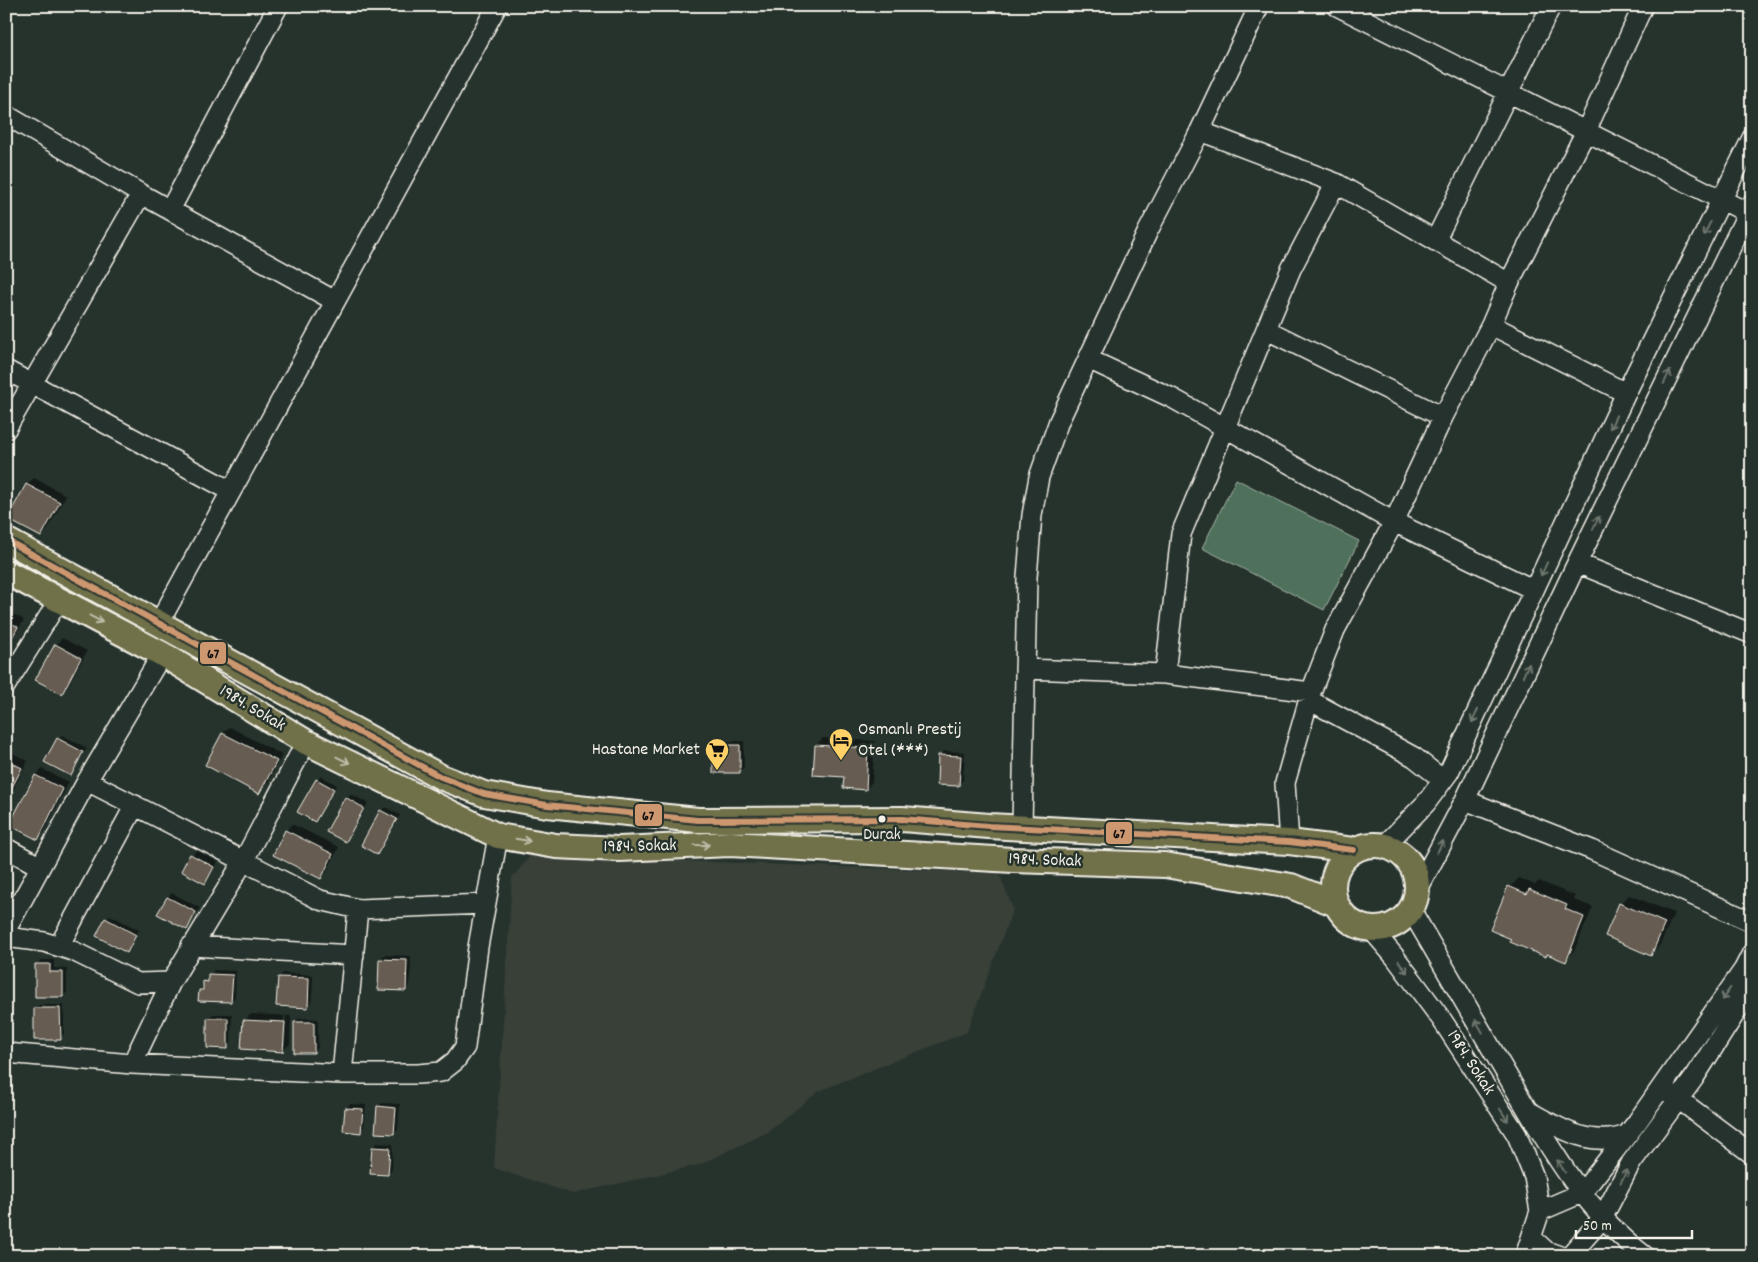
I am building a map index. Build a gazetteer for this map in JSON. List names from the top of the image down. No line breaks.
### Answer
{"streets":{"main road":["1984. Sokak"]},"places":{"hotel":["Osmanlı Prestij Otel (***)"],"supermarket":["Hastane Market"],"other":["Durak"]},"lines":["transit line 67"],"scale_bar":"50 m"}
